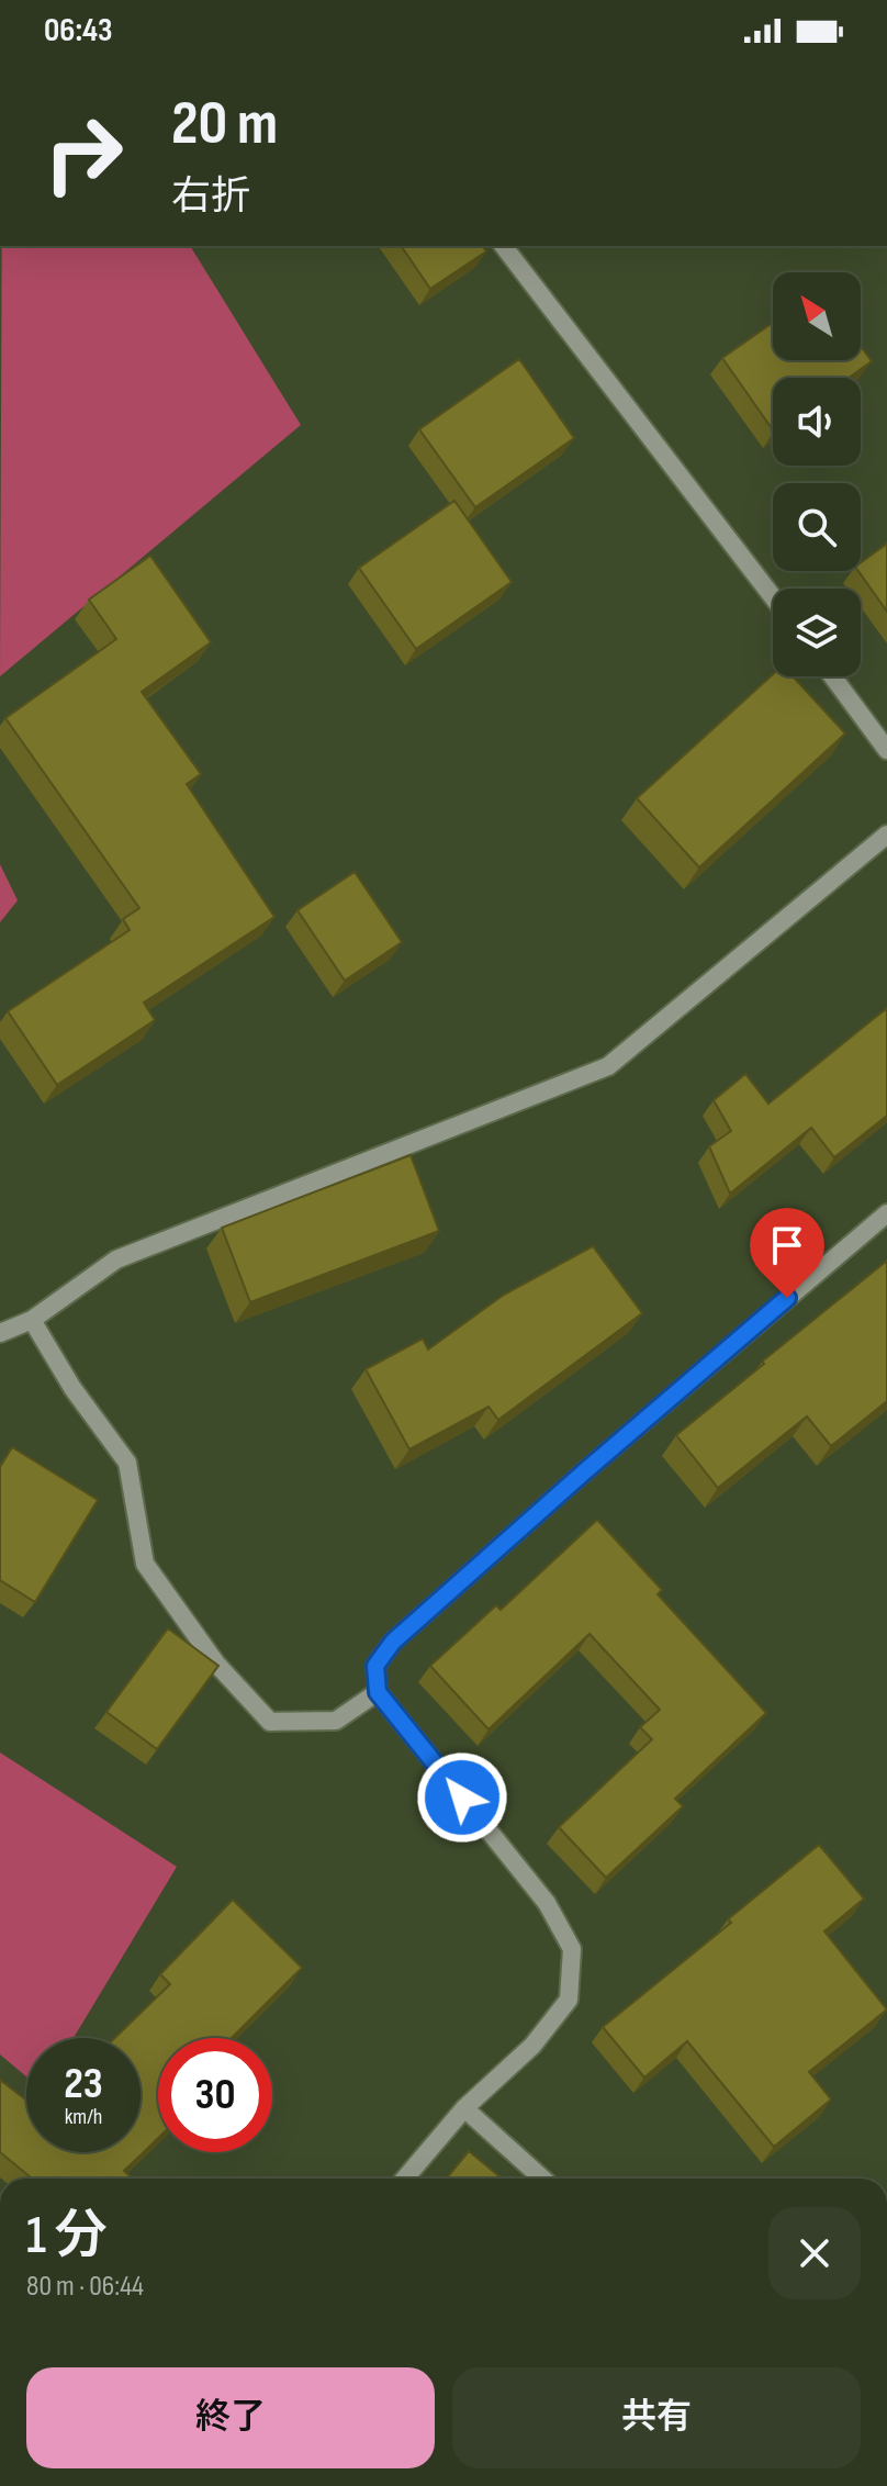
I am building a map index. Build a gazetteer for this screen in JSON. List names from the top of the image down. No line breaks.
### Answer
{"north":"top left","page":{"status":"06:43","turn":["20 m","右折"],"speed":"23 km/h","limit":"30","heading":["1 分","80 m · 06:44"],"buttons":["終了","共有"]}}
